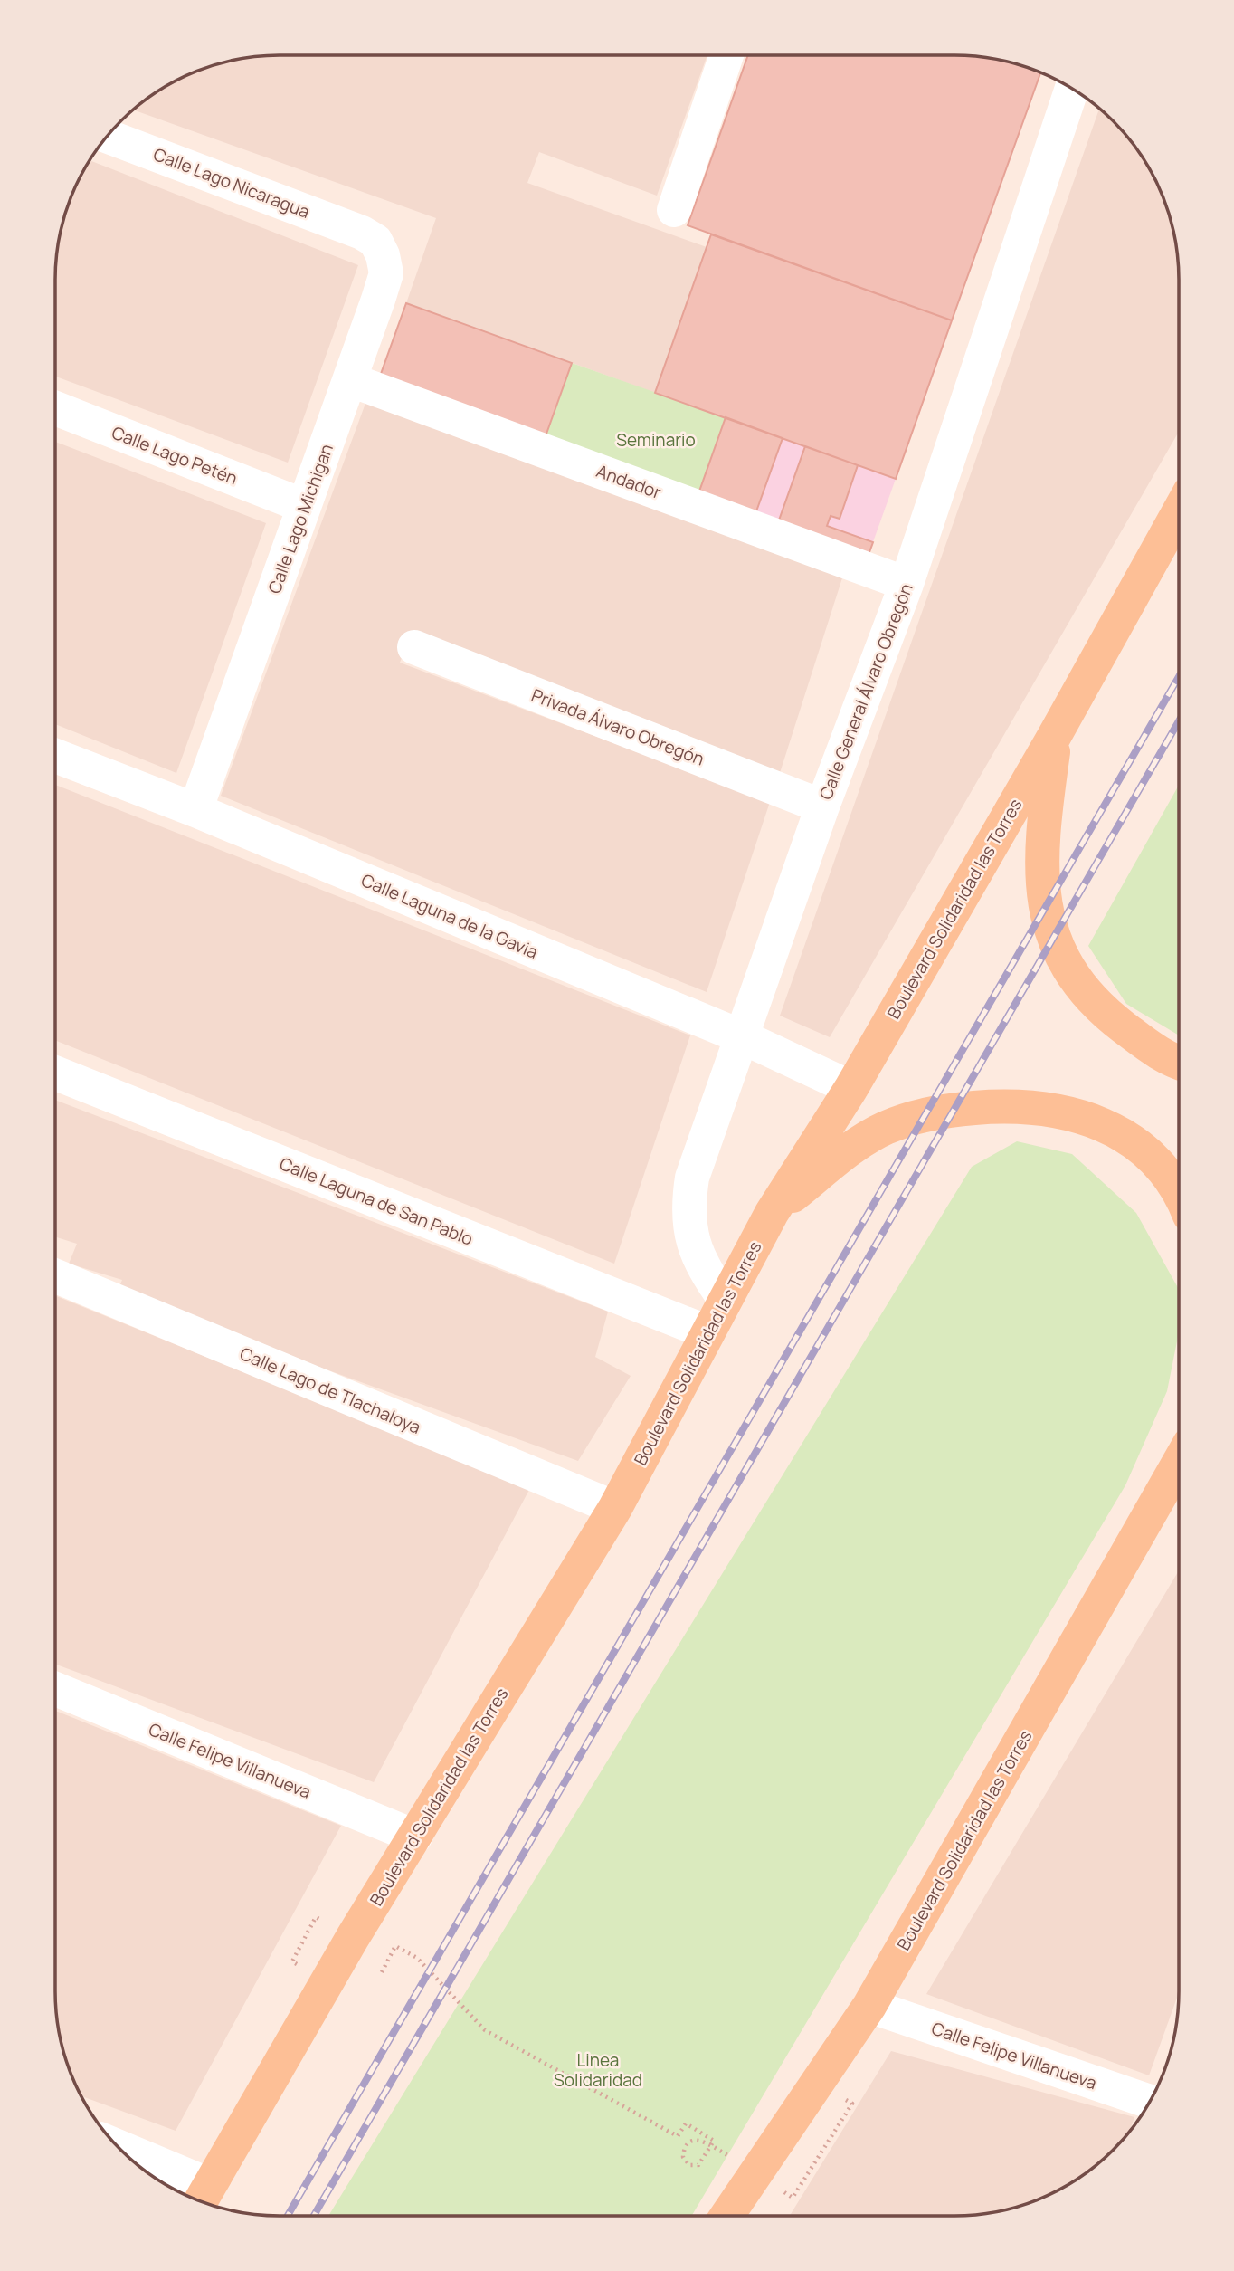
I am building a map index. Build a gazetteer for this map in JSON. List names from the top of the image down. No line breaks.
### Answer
{"streets":{"main road":["Boulevard Solidaridad las Torres"],"street":["Calle Lago Nicaragua","Calle Lago Petén","Andador","Calle Lago Michigan","Calle General Álvaro Obregón","Privada Álvaro Obregón","Calle Laguna de la Gavia","Calle Laguna de San Pablo","Calle Lago de Tlachaloya","Calle Felipe Villanueva"]},"crossings":[["Calle Lago Nicaragua","Calle Lago Michigan"],["Calle Lago Petén","Calle Lago Michigan"],["Andador","Calle Lago Michigan"],["Andador","Calle General Álvaro Obregón"],["Calle Lago Michigan","Calle Laguna de la Gavia"],["Calle General Álvaro Obregón","Privada Álvaro Obregón"],["Calle General Álvaro Obregón","Boulevard Solidaridad las Torres"],["Calle General Álvaro Obregón","Calle Laguna de la Gavia"],["Boulevard Solidaridad las Torres","Calle Laguna de la Gavia"],["Boulevard Solidaridad las Torres","Calle Laguna de San Pablo"],["Boulevard Solidaridad las Torres","Calle Lago de Tlachaloya"],["Boulevard Solidaridad las Torres","Calle Felipe Villanueva"]],"parks":["Seminario","Linea Solidaridad"]}
